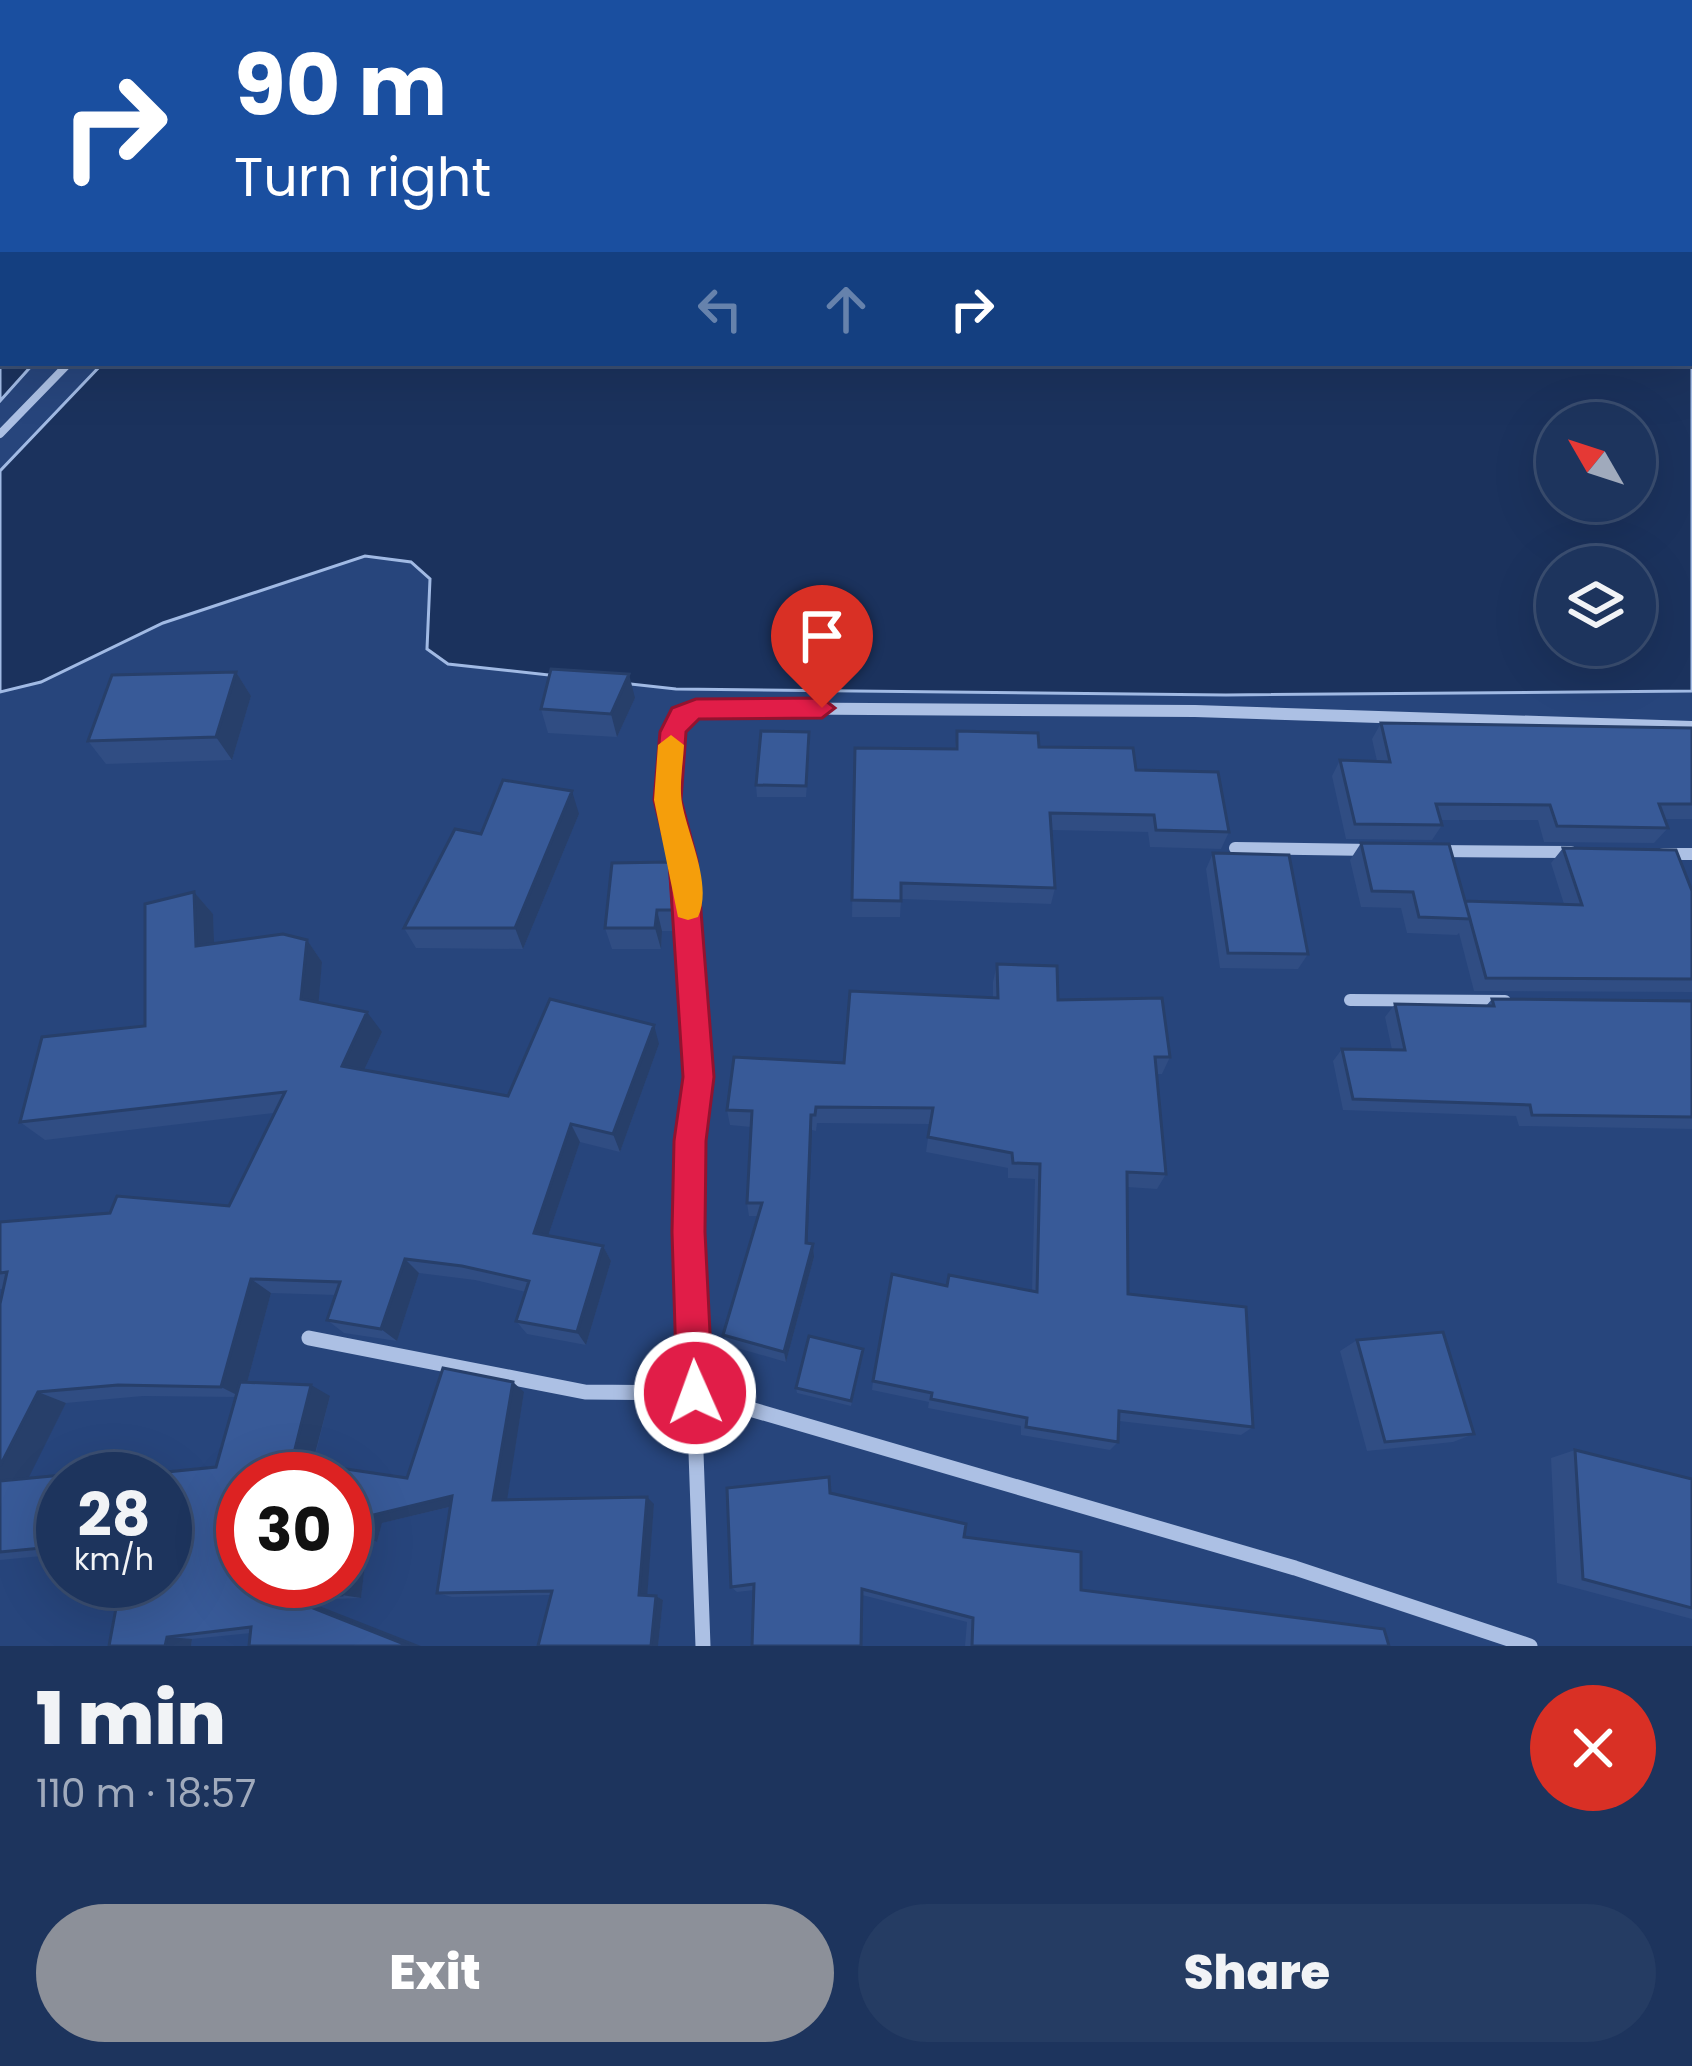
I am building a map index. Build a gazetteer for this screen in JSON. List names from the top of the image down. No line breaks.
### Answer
{"north":"top left","page":{"turn":["90 m","Turn right"],"speed":"28 km/h","limit":"30","heading":["1 min","110 m · 18:57"],"buttons":["Exit","Share"]}}
